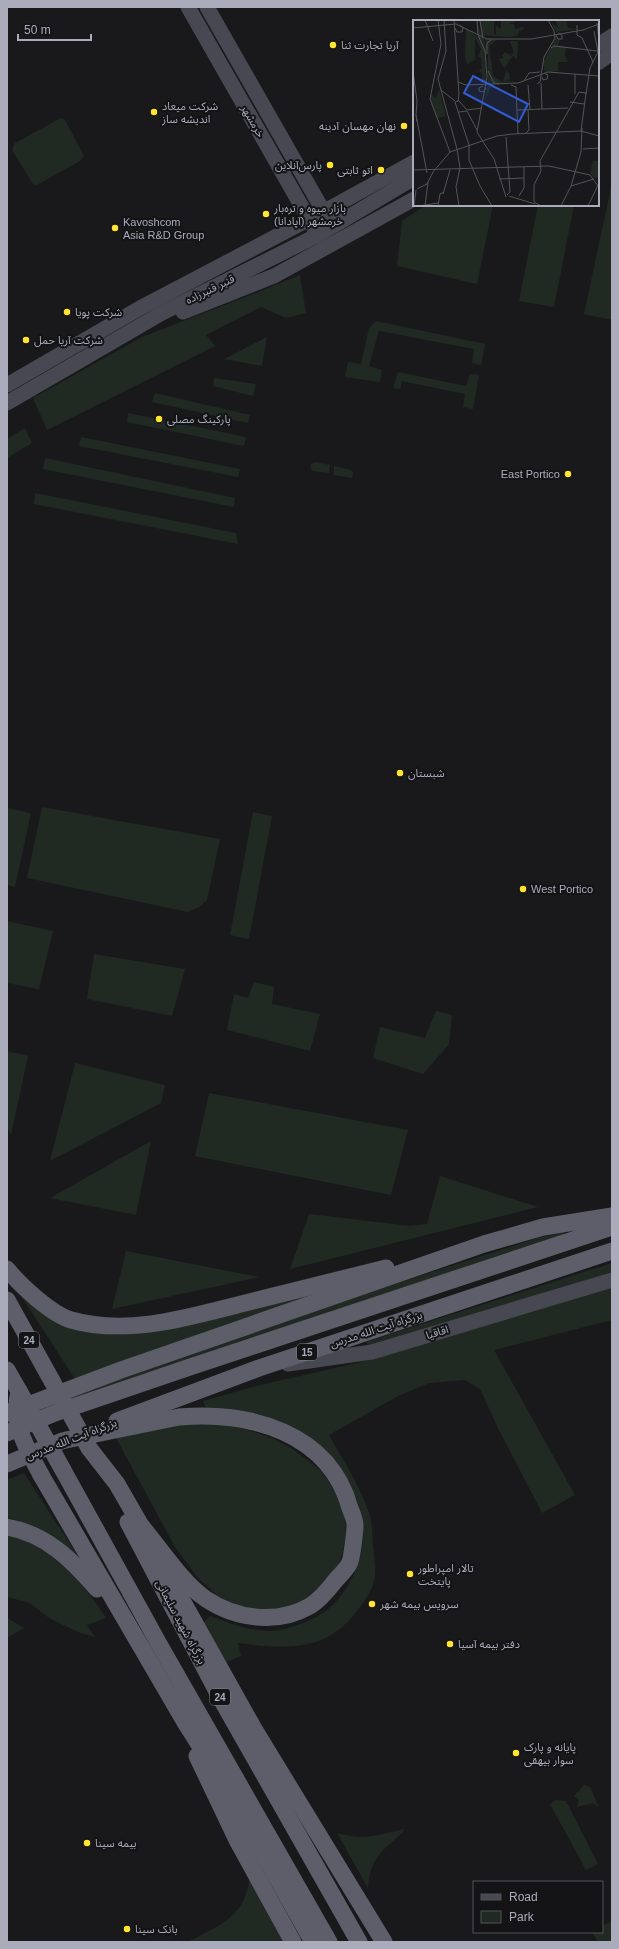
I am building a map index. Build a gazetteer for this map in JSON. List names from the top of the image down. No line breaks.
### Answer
{"streets":{"highway":["بزرگراه آیت الله مدرس","24","15","بزرگراه شهید سلیمانی"],"main road":["خرمشهر","قنبر قنبرزاده","اقاقیا"]},"crossings":[["خرمشهر","قنبر قنبرزاده"],["بزرگراه آیت الله مدرس","اقاقیا"]],"places":["آریا تجارت ثنا","شرکت میعاد اندیشه ساز","نهان مهسان آدینه","پارس‌آنلاین","اتو ثابتی","بازار میوه و تره‌بار خرمشهر (آپادانا)","Kavoshcom Asia R&D Group","شرکت پویا","شرکت آریا حمل","پارکینگ مصلی","East Portico","شبستان","West Portico","تالار امپراطور پایتخت","سرویس بیمه شهر","دفتر بیمه آسیا","پایانه و پارک سوار بیهقی","بیمه سینا","بانک سینا"],"legend":["Road","Park"],"scale_bar":"50 m"}
